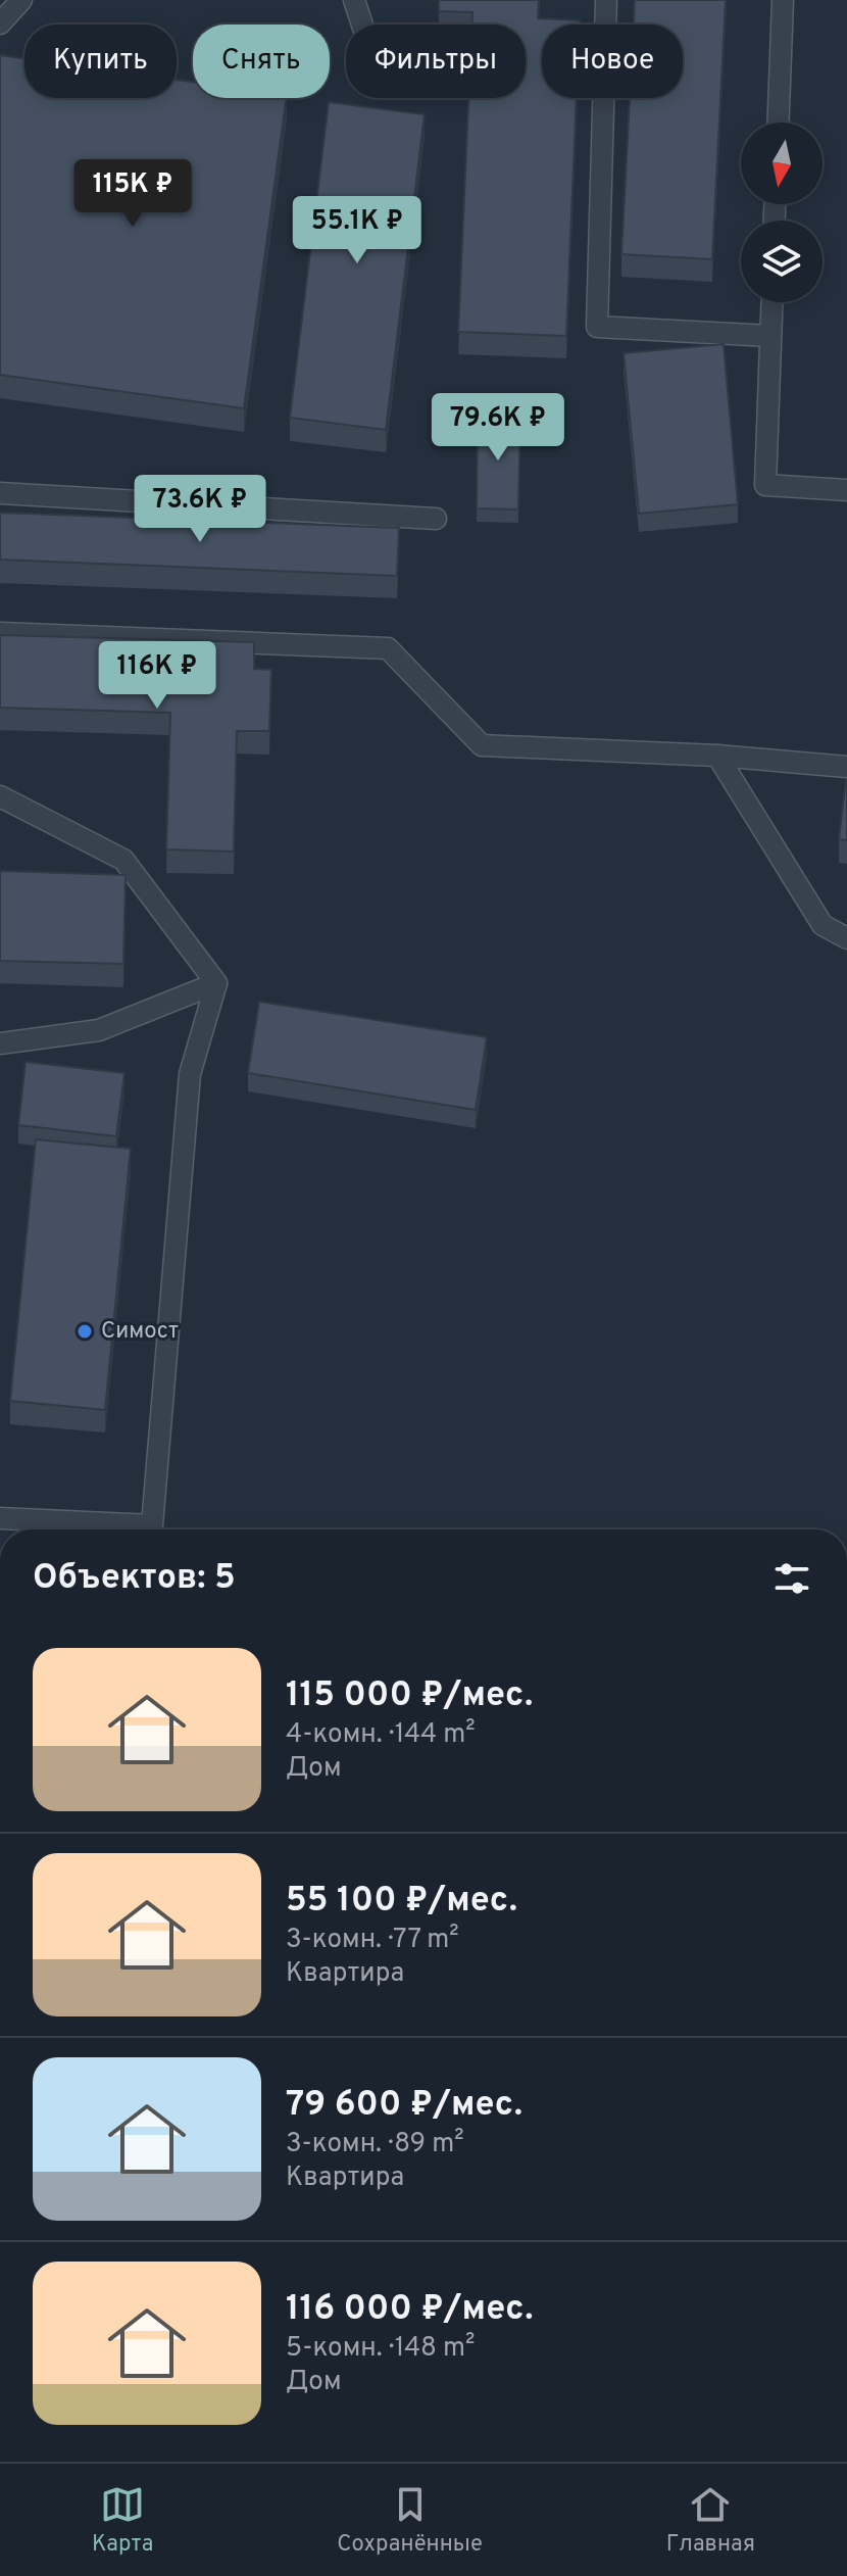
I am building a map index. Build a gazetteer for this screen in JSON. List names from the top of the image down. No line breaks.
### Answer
{"places":["Симост"],"north":"bottom","page":{"chip":["Купить","Снять","Фильтры","Новое"],"price":["115K ₽","55.1K ₽","79.6K ₽","73.6K ₽","116K ₽"],"heading":"Объектов: 5","list":[{"name":"115 000 ₽/мес.","note":"4-комн. · 144 m² · Дом"},{"name":"55 100 ₽/мес.","note":"3-комн. · 77 m² · Квартира"},{"name":"79 600 ₽/мес.","note":"3-комн. · 89 m² · Квартира"},{"name":"116 000 ₽/мес.","note":"5-комн. · 148 m² · Дом"}],"tabs":["Карта","Сохранённые","Главная"]}}
